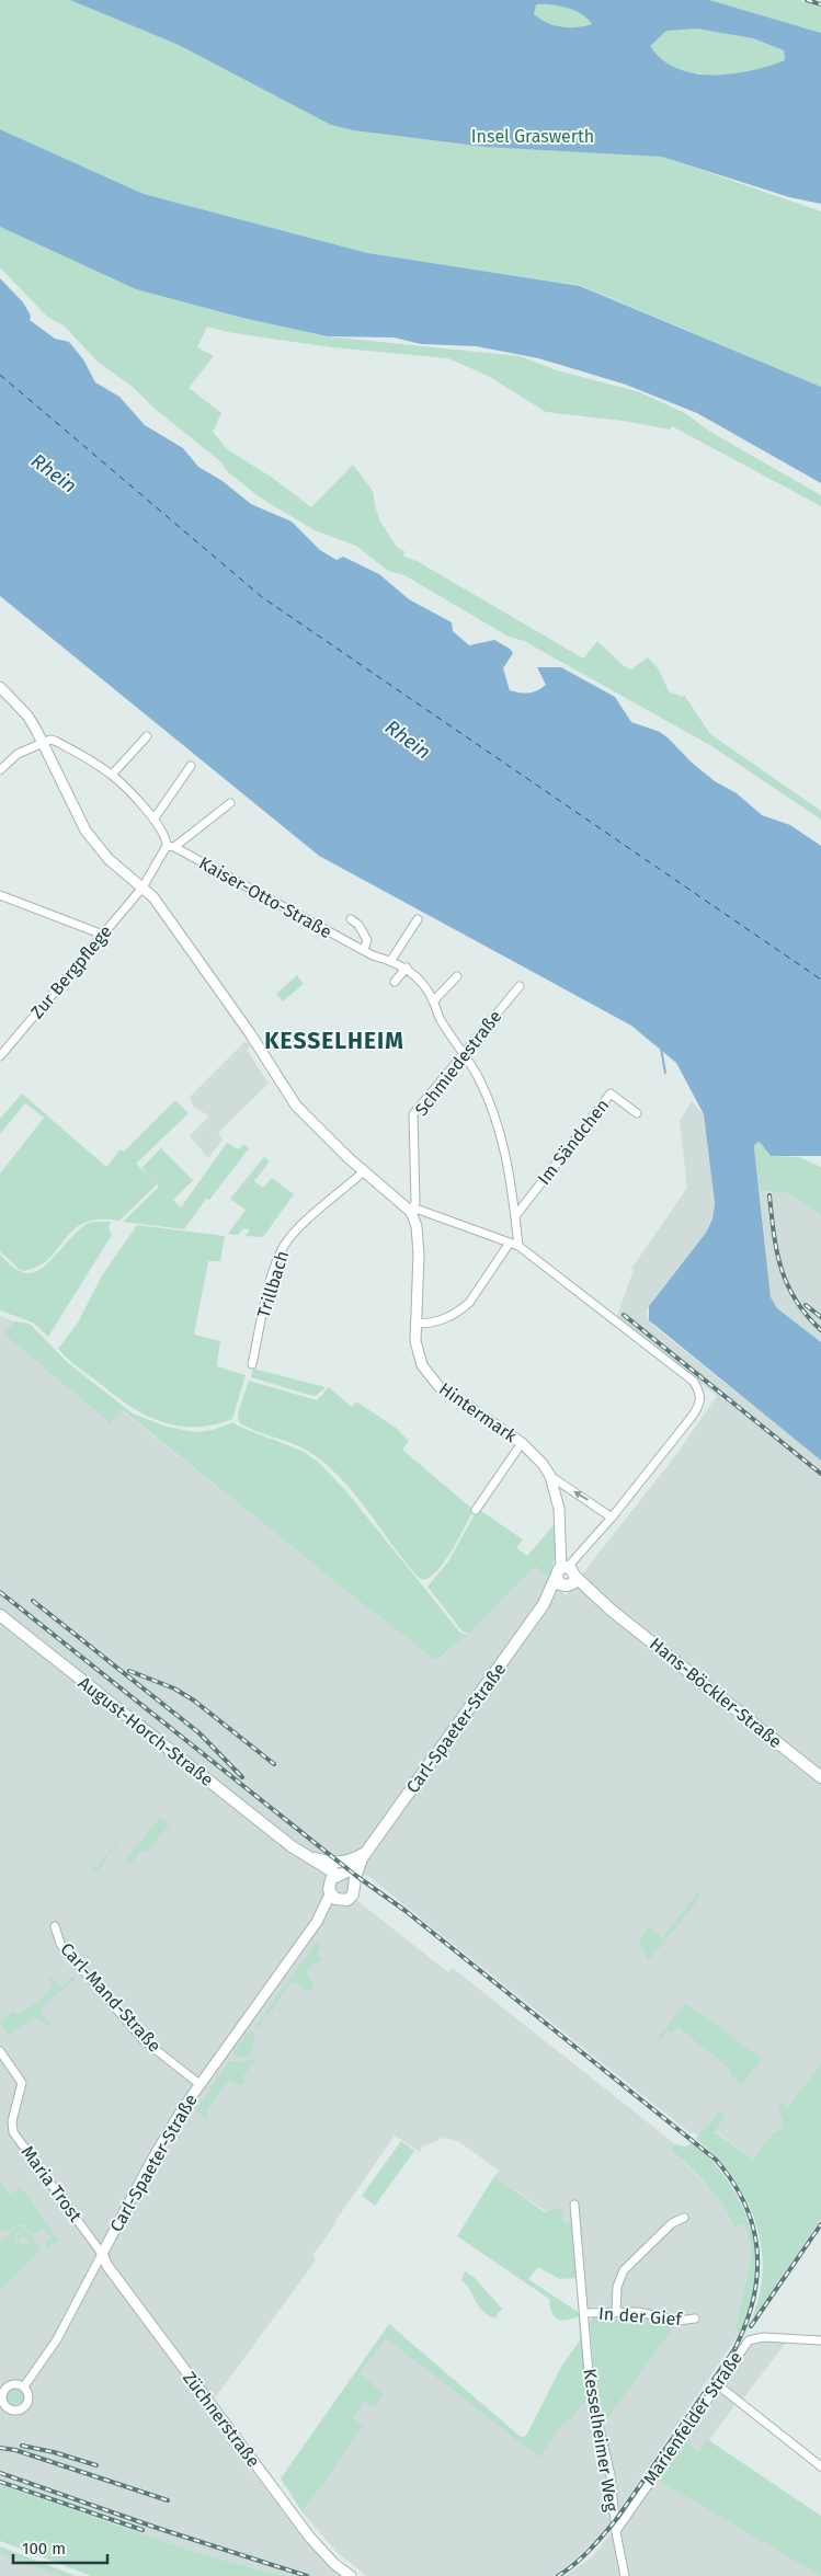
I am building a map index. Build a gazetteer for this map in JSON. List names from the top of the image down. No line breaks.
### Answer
{"streets":{"main road":["Hans-Böckler-Straße","Carl-Spaeter-Straße","August-Horch-Straße"],"street":["Kaiser-Otto-Straße","Zur Bergpflege","Schmiedestraße","Im Sändchen","Trillbach","Hintermark","Carl-Mand-Straße","Maria Trost","In der Gief","Marienfelder Straße","Züchnerstraße","Kesselheimer Weg"]},"crossings":[["Kaiser-Otto-Straße","Zur Bergpflege"],["Kaiser-Otto-Straße","Schmiedestraße"],["Kaiser-Otto-Straße","Im Sändchen"],["Kaiser-Otto-Straße","Carl-Spaeter-Straße"],["Schmiedestraße","Hintermark"],["Hintermark","Hans-Böckler-Straße"],["Hintermark","Carl-Spaeter-Straße"],["Hans-Böckler-Straße","Carl-Spaeter-Straße"],["Carl-Spaeter-Straße","August-Horch-Straße"],["Carl-Spaeter-Straße","Carl-Mand-Straße"],["Carl-Spaeter-Straße","Maria Trost"],["Carl-Spaeter-Straße","Züchnerstraße"],["Maria Trost","Züchnerstraße"],["In der Gief","Kesselheimer Weg"],["Marienfelder Straße","Kesselheimer Weg"]],"districts":["KESSELHEIM"],"water":["Rhein"],"parks":["Insel Graswerth"],"scale_bar":"100 m"}
